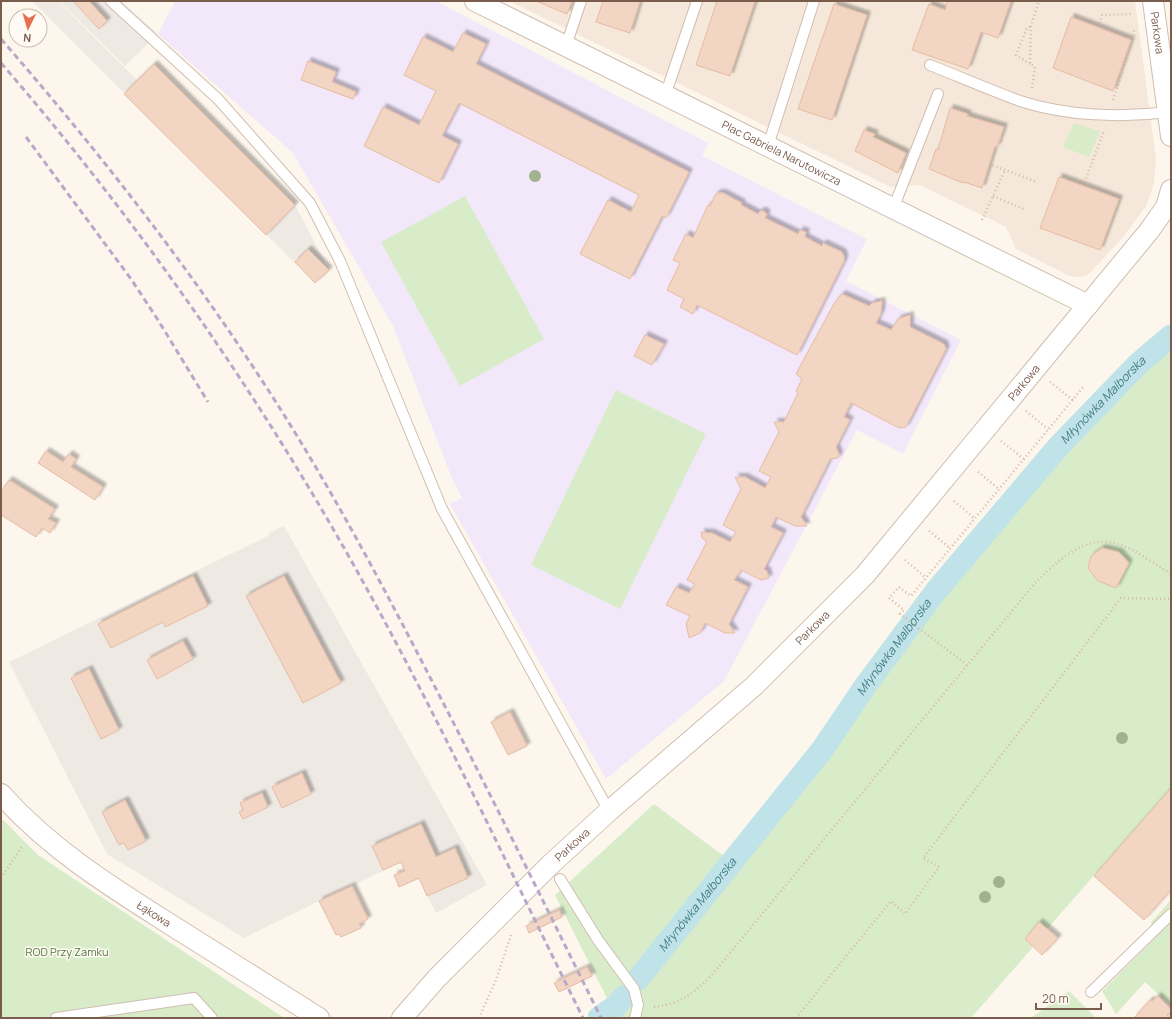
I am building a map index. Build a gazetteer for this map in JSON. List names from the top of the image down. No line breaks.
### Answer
{"streets":{"street":["Parkowa","Plac Gabriela Narutowicza","Łąkowa"]},"crossings":[["Parkowa","Plac Gabriela Narutowicza"]],"water":["Młynówka Malborska"],"parks":["ROD Przy Zamku"],"scale_bar":"20 m","north":"bottom"}
